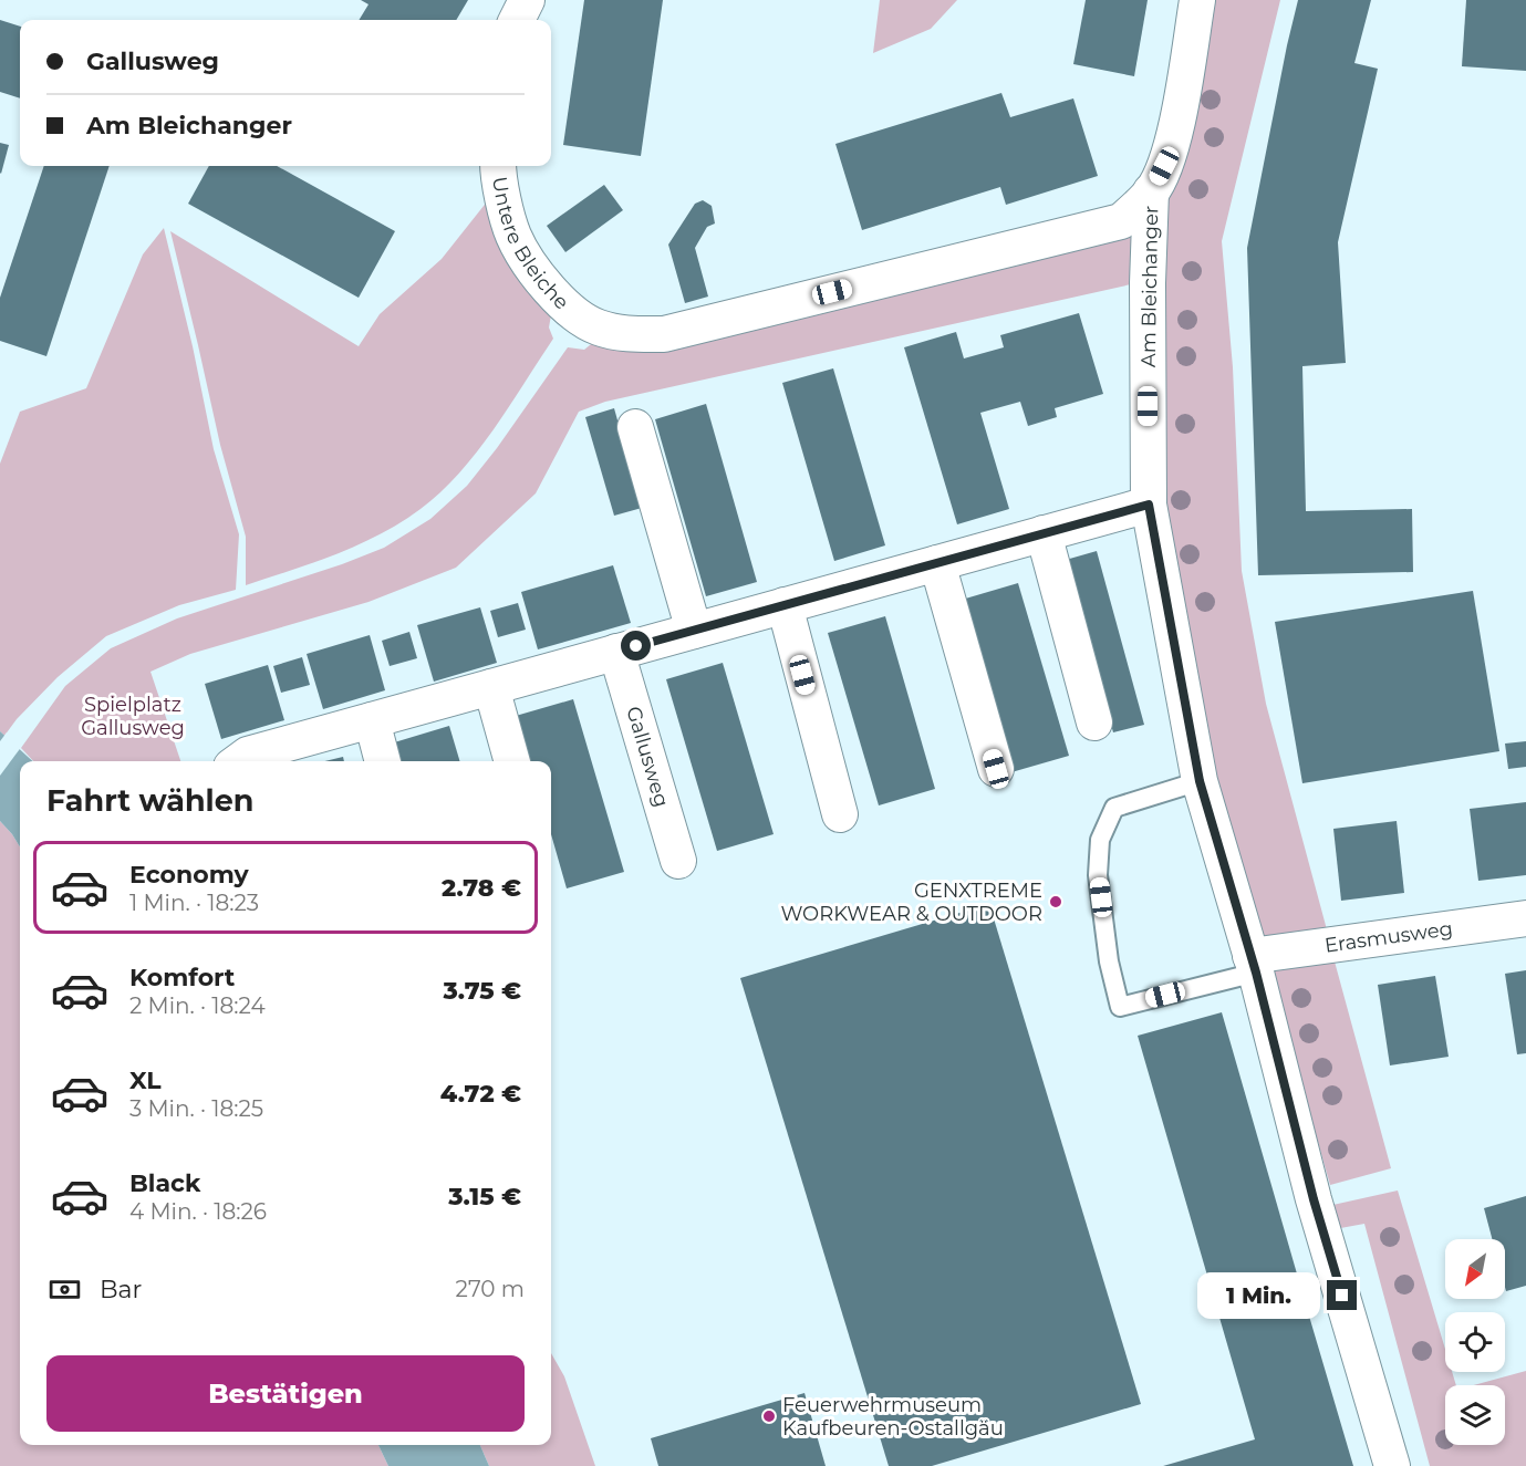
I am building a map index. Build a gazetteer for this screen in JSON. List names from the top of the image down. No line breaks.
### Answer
{"streets":{"street":["Untere Bleiche","Am Bleichanger","Gallusweg","Erasmusweg"]},"crossings":[["Untere Bleiche","Am Bleichanger"],["Am Bleichanger","Erasmusweg"]],"parks":["Spielplatz Gallusweg"],"places":["GENXTREME WORKWEAR & OUTDOOR","Feuerwehrmuseum Kaufbeuren-Ostallgäu"],"north":"bottom left","page":{"banner":["Gallusweg","Am Bleichanger"],"heading":"Fahrt wählen","list":[{"name":"Economy","note":"1 Min. · 18:23","value":"2.78 €"},{"name":"Komfort","note":"2 Min. · 18:24","value":"3.75 €"},{"name":"XL","note":"3 Min. · 18:25","value":"4.72 €"},{"name":"Black","note":"4 Min. · 18:26","value":"3.15 €"}],"pay":["Bar","270 m"],"bubble":"1 Min.","buttons":"Bestätigen"}}
